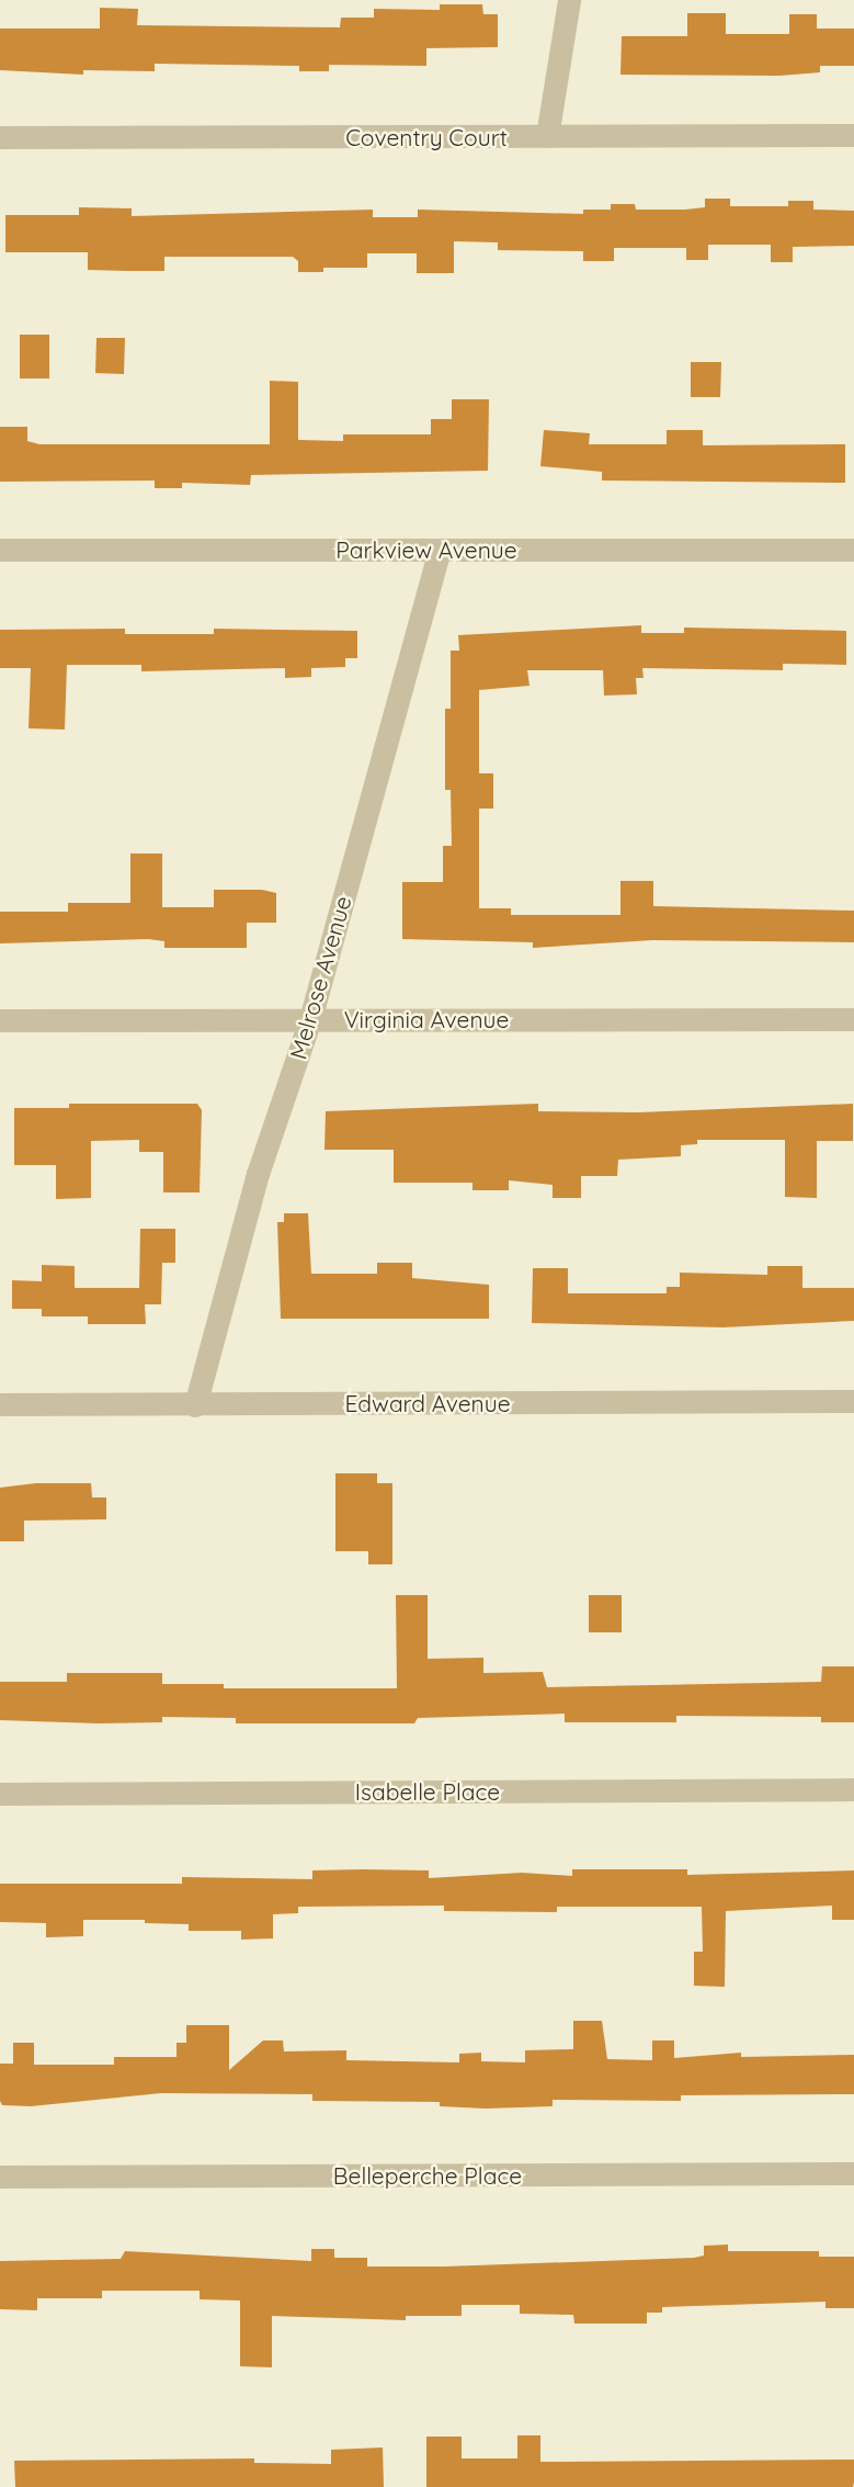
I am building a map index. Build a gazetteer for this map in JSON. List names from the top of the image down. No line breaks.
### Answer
{"streets":{"street":["Coventry Court","Parkview Avenue","Melrose Avenue","Virginia Avenue","Edward Avenue","Isabelle Place","Belleperche Place"]},"crossings":[["Parkview Avenue","Melrose Avenue"],["Melrose Avenue","Virginia Avenue"],["Melrose Avenue","Edward Avenue"]]}
